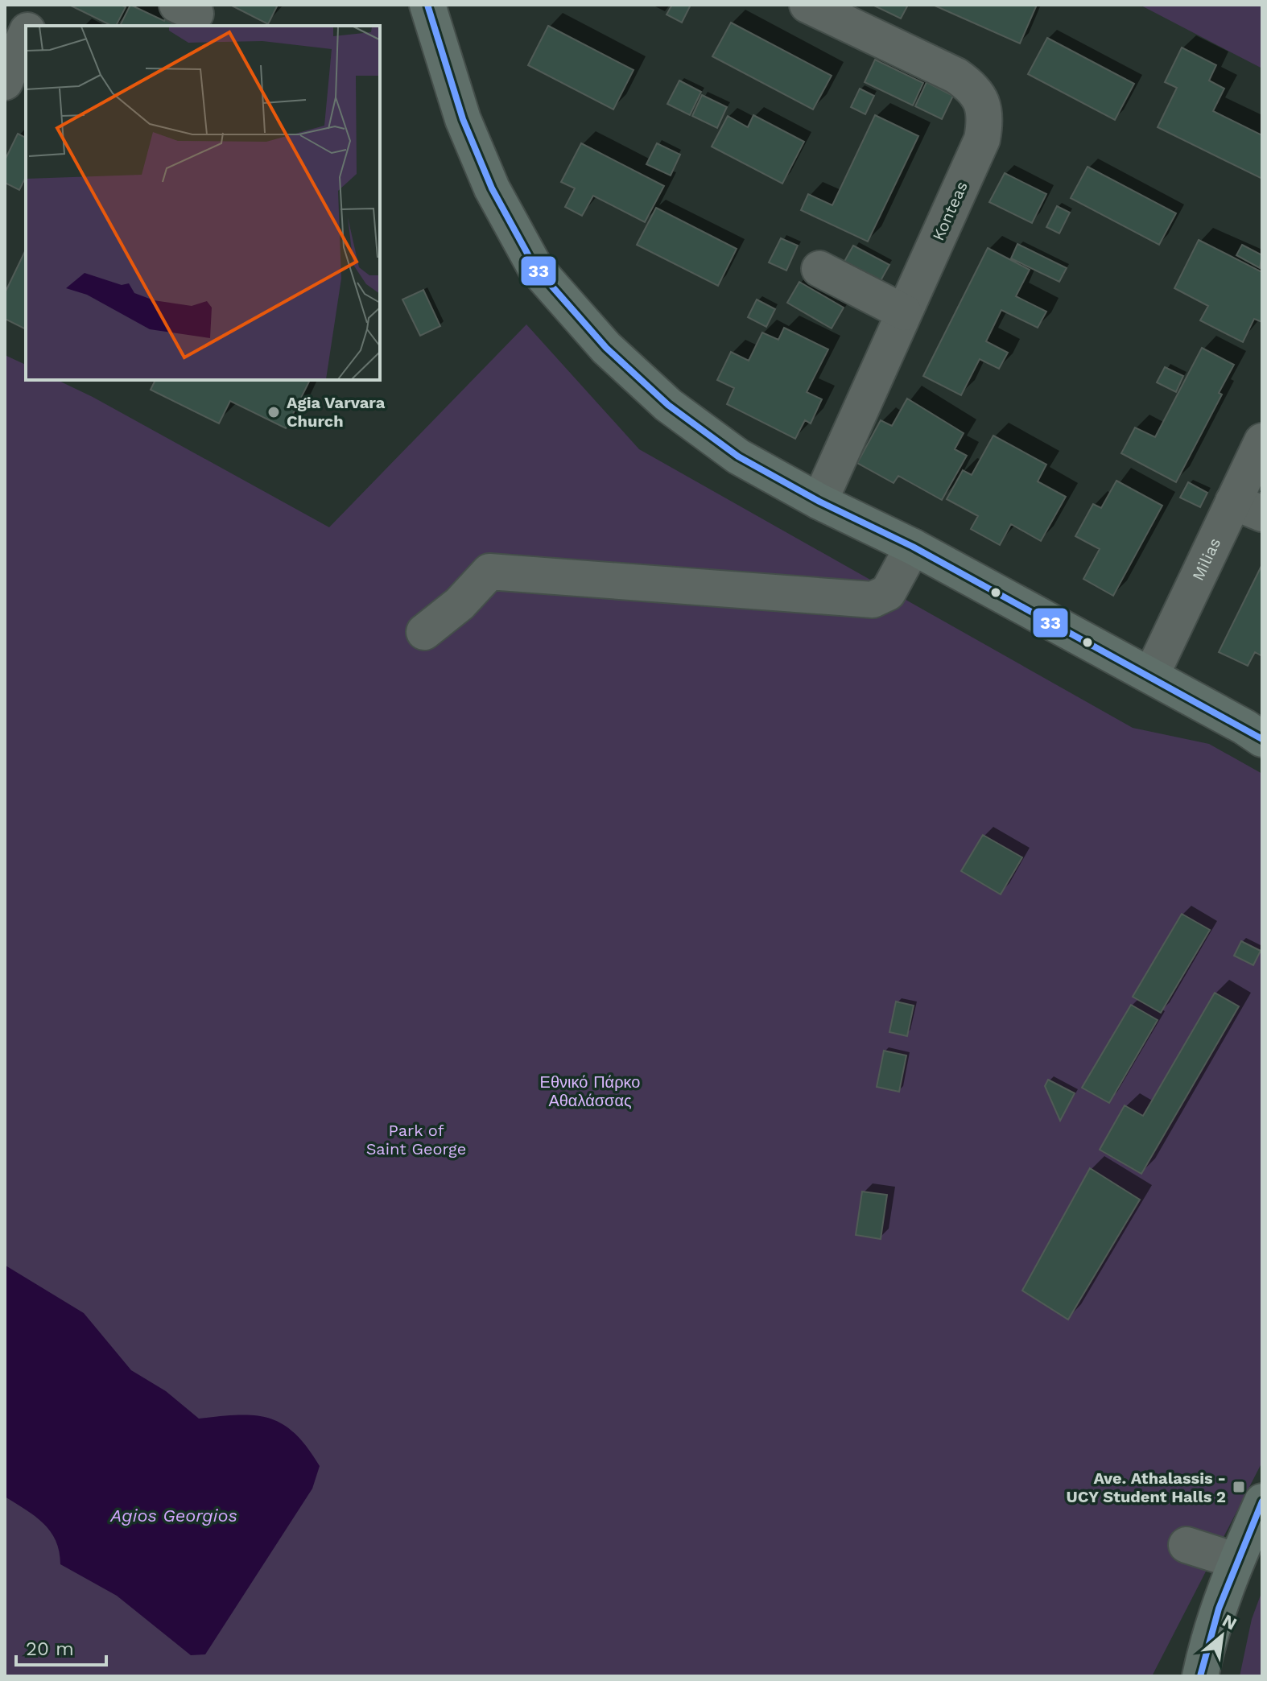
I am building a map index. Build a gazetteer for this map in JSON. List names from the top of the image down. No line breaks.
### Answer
{"streets":{"street":["Konteas","Milias"]},"water":["Agios Georgios"],"parks":["Εθνικό Πάρκο Αθαλάσσας","Park of Saint George"],"places":{"other":["Agia Varvara Church"],"transit":["Ave. Athalassis - UCY Student Halls 2"]},"lines":["transit line 33"],"scale_bar":"20 m","north":"top right"}
